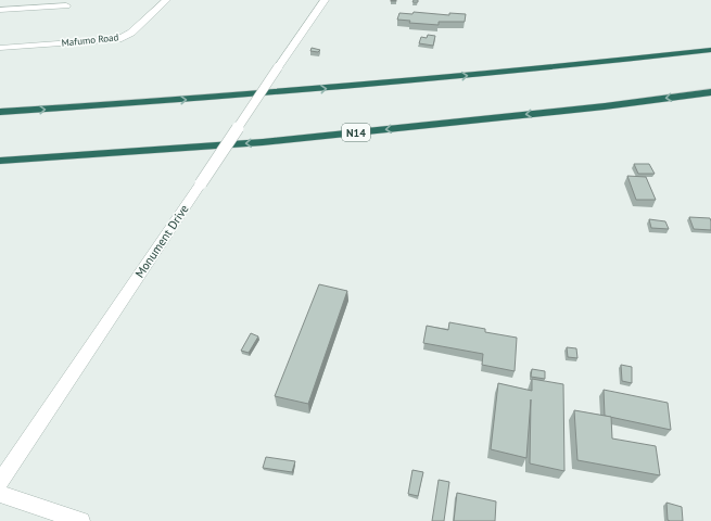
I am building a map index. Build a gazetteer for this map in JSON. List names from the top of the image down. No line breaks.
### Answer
{"streets":{"highway":["N14"],"street":["Mafumo Road","Monument Drive"]}}
